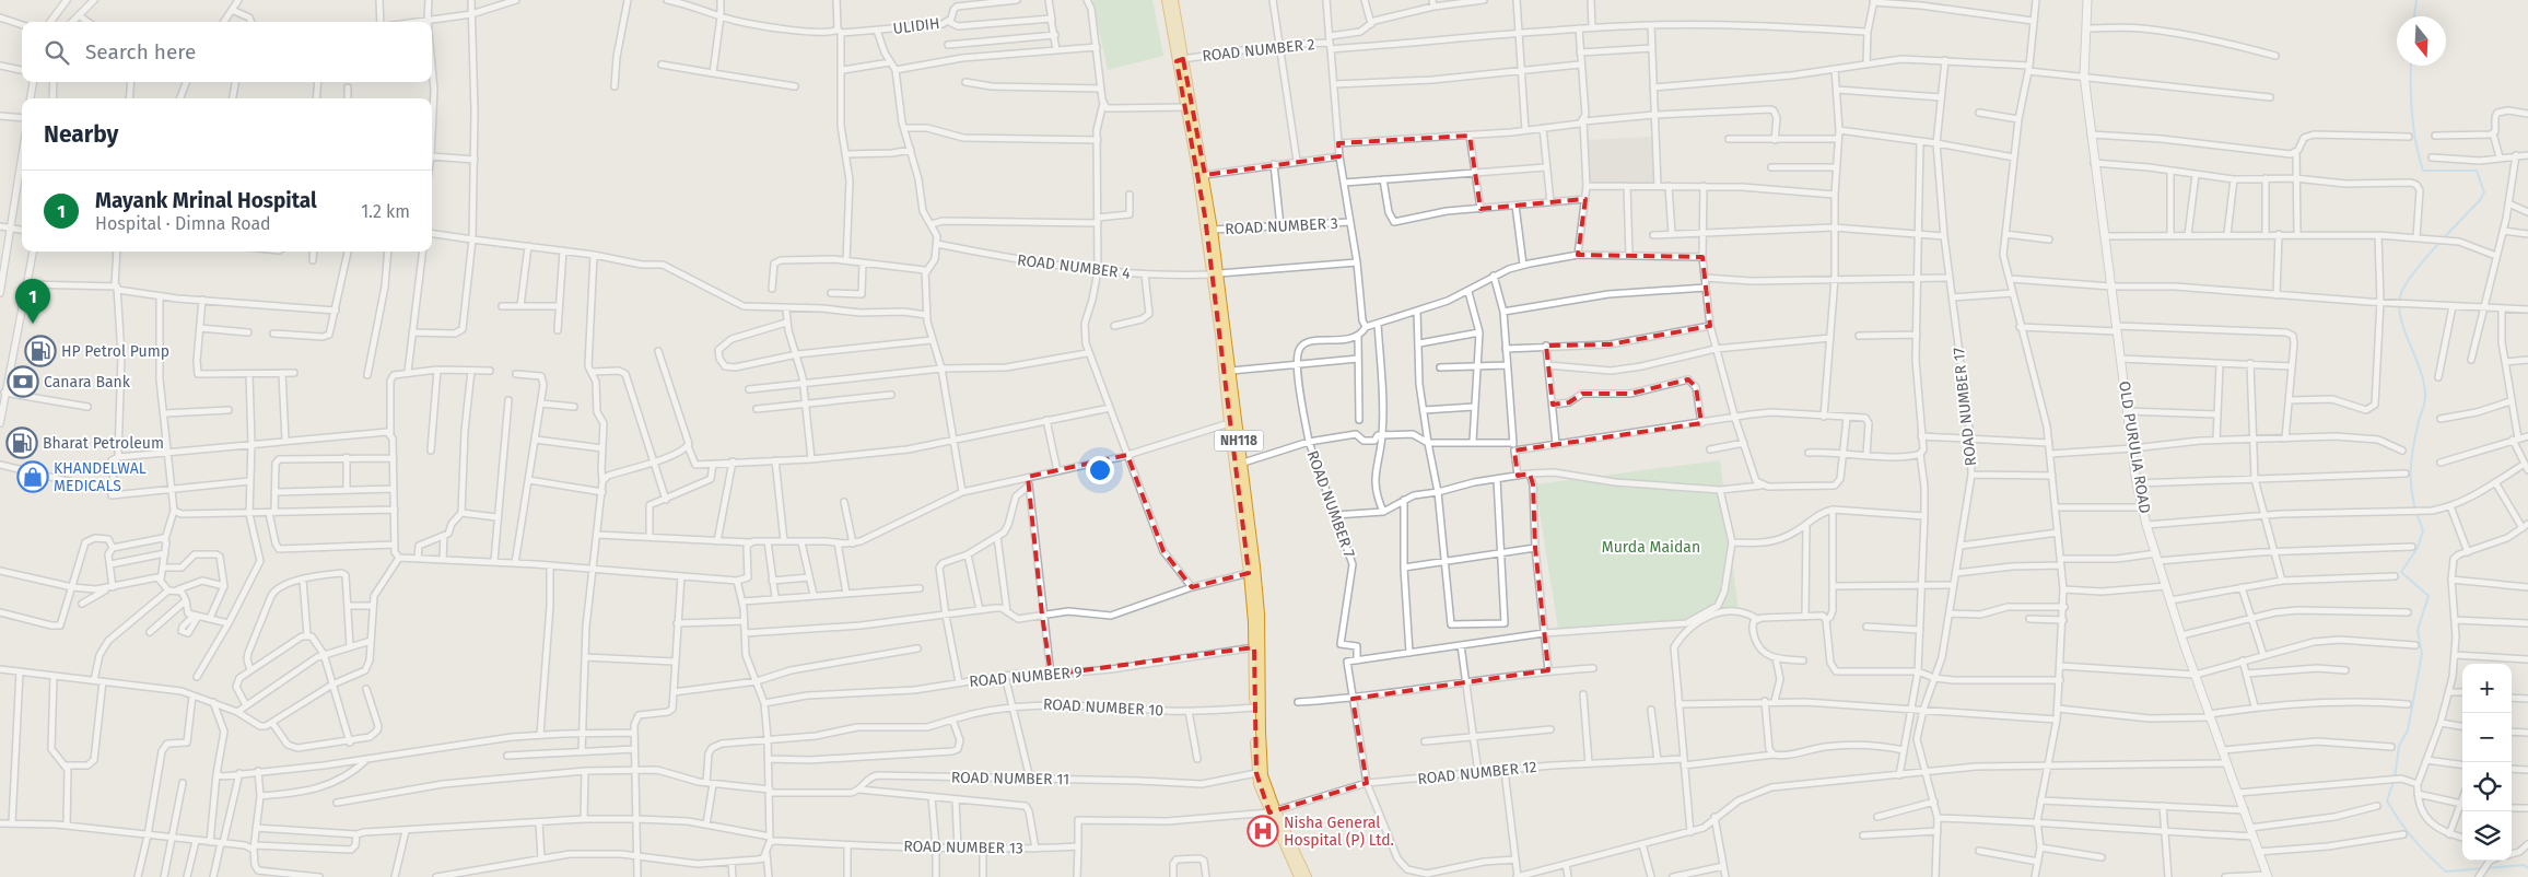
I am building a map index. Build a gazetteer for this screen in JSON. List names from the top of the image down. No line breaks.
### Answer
{"streets":{"highway":["NH118"],"main road":["OLD PURULIA ROAD"],"street":["ULIDIH","ROAD NUMBER 2","ROAD NUMBER 3","ROAD NUMBER 4","ROAD NUMBER 17","ROAD NUMBER 7","ROAD NUMBER 9","ROAD NUMBER 10","ROAD NUMBER 12","ROAD NUMBER 11","ROAD NUMBER 13"]},"crossings":[["ROAD NUMBER 2","NH118"],["ROAD NUMBER 3","NH118"],["ROAD NUMBER 4","NH118"],["NH118","ROAD NUMBER 7"],["NH118","ROAD NUMBER 9"],["NH118","ROAD NUMBER 10"],["NH118","ROAD NUMBER 12"],["NH118","ROAD NUMBER 11"],["ROAD NUMBER 10","ROAD NUMBER 11"],["ROAD NUMBER 10","ROAD NUMBER 13"]],"parks":["Murda Maidan"],"places":{"fuel station":["HP Petrol Pump","Bharat Petroleum"],"bank":["Canara Bank"],"shop":["KHANDELWAL MEDICALS"],"hospital":["Nisha General Hospital (P) Ltd."]},"north":"bottom","page":{"search":"Search here","heading":"Nearby","list":[{"mark":"1","name":"Mayank Mrinal Hospital","note":"Hospital · Dimna Road","value":"1.2 km"}],"pins":"1","map_buttons":["+","−"]}}
